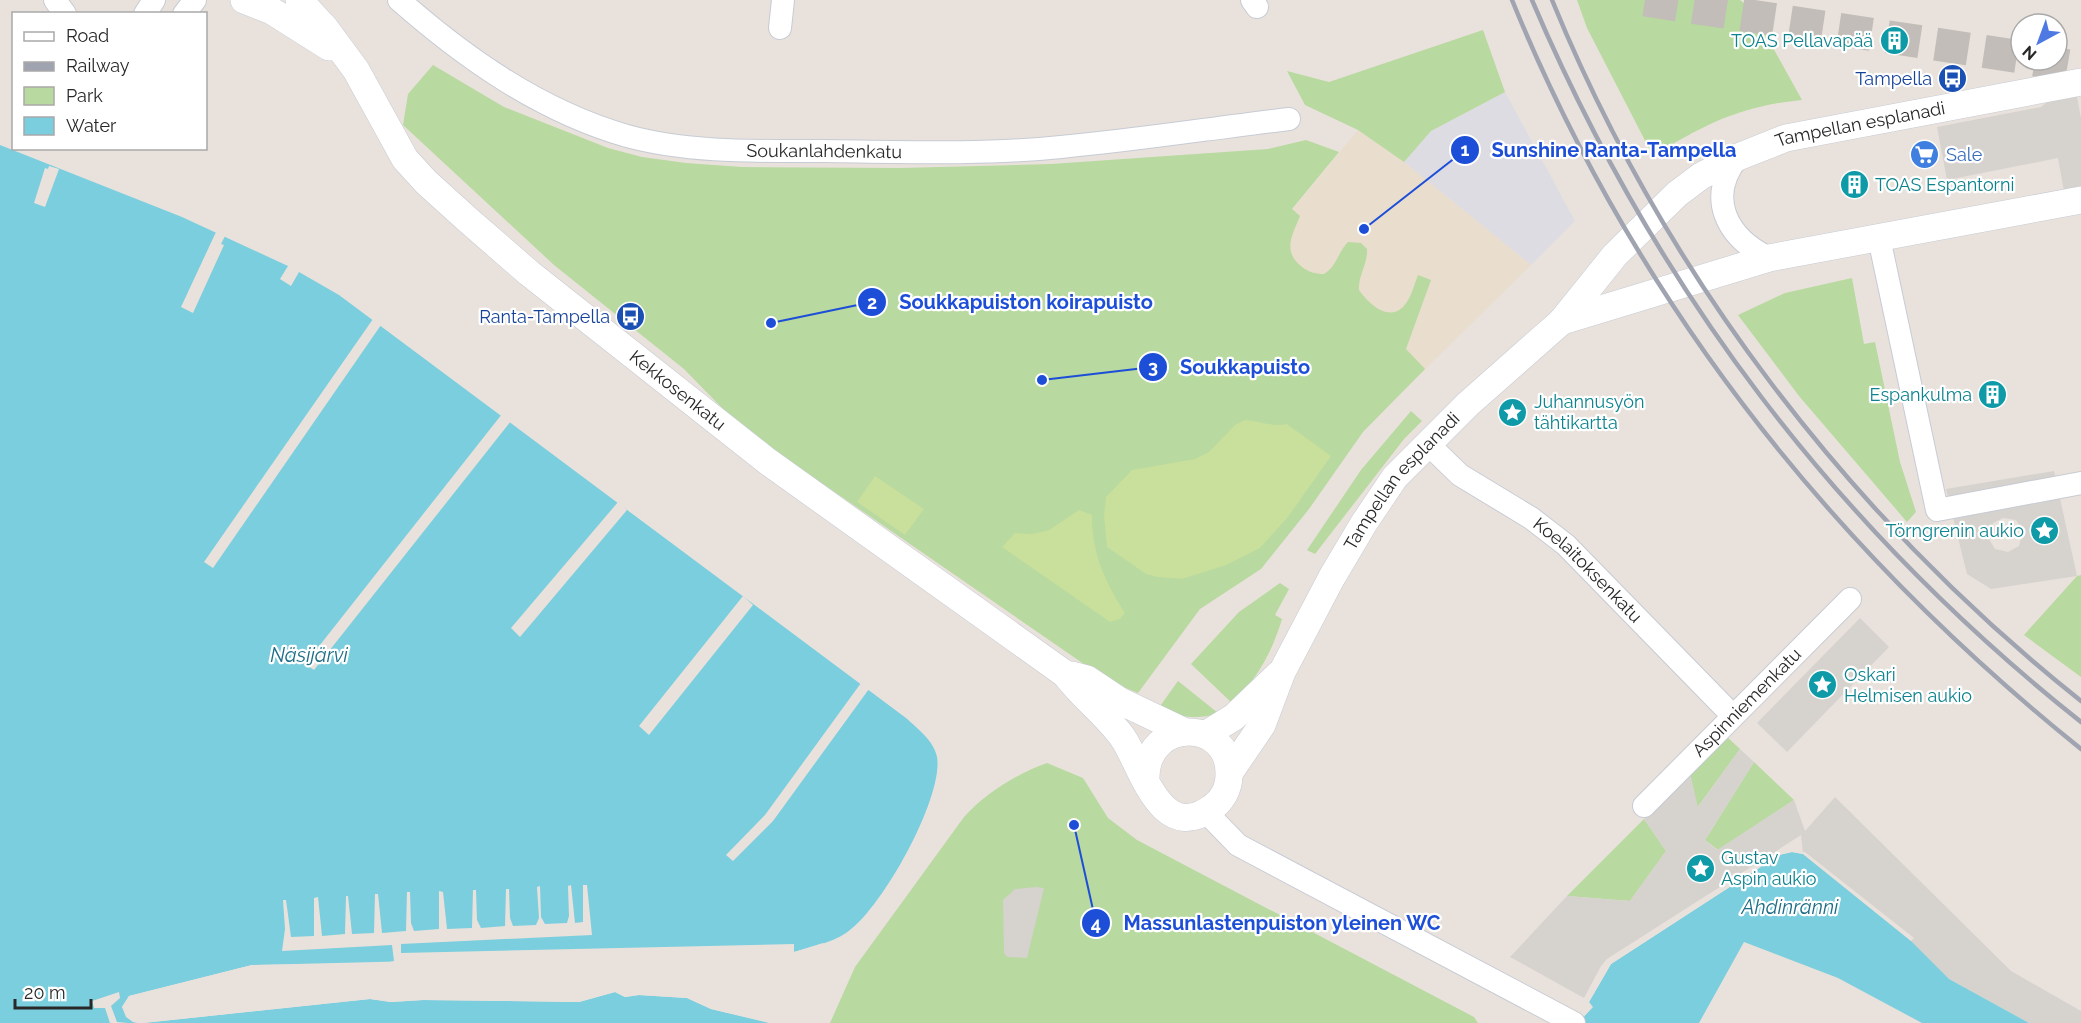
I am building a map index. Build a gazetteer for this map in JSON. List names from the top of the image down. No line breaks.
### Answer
{"streets":{"street":["Tampellan esplanadi","Soukanlahdenkatu","Kekkosenkatu","Koelaitoksenkatu","Aspinniemenkatu"]},"crossings":[["Tampellan esplanadi","Kekkosenkatu"],["Tampellan esplanadi","Koelaitoksenkatu"],["Koelaitoksenkatu","Aspinniemenkatu"]],"water":["Näsijärvi","Ahdinränni"],"places":{"building":["TOAS Pellavapää","TOAS Espantorni","Espankulma"],"bus stop":["Tampella","Ranta-Tampella"],"supermarket":["Sale"],"other":["Sunshine Ranta-Tampella","Soukkapuiston koirapuisto","Soukkapuisto","Massunlastenpuiston yleinen WC"],"place":["Juhannusyön tähtikartta","Törngrenin aukio","Oskari Helmisen aukio","Gustav Aspin aukio"]},"legend":["Road","Railway","Park","Water"],"scale_bar":"20 m","north":"bottom left"}
